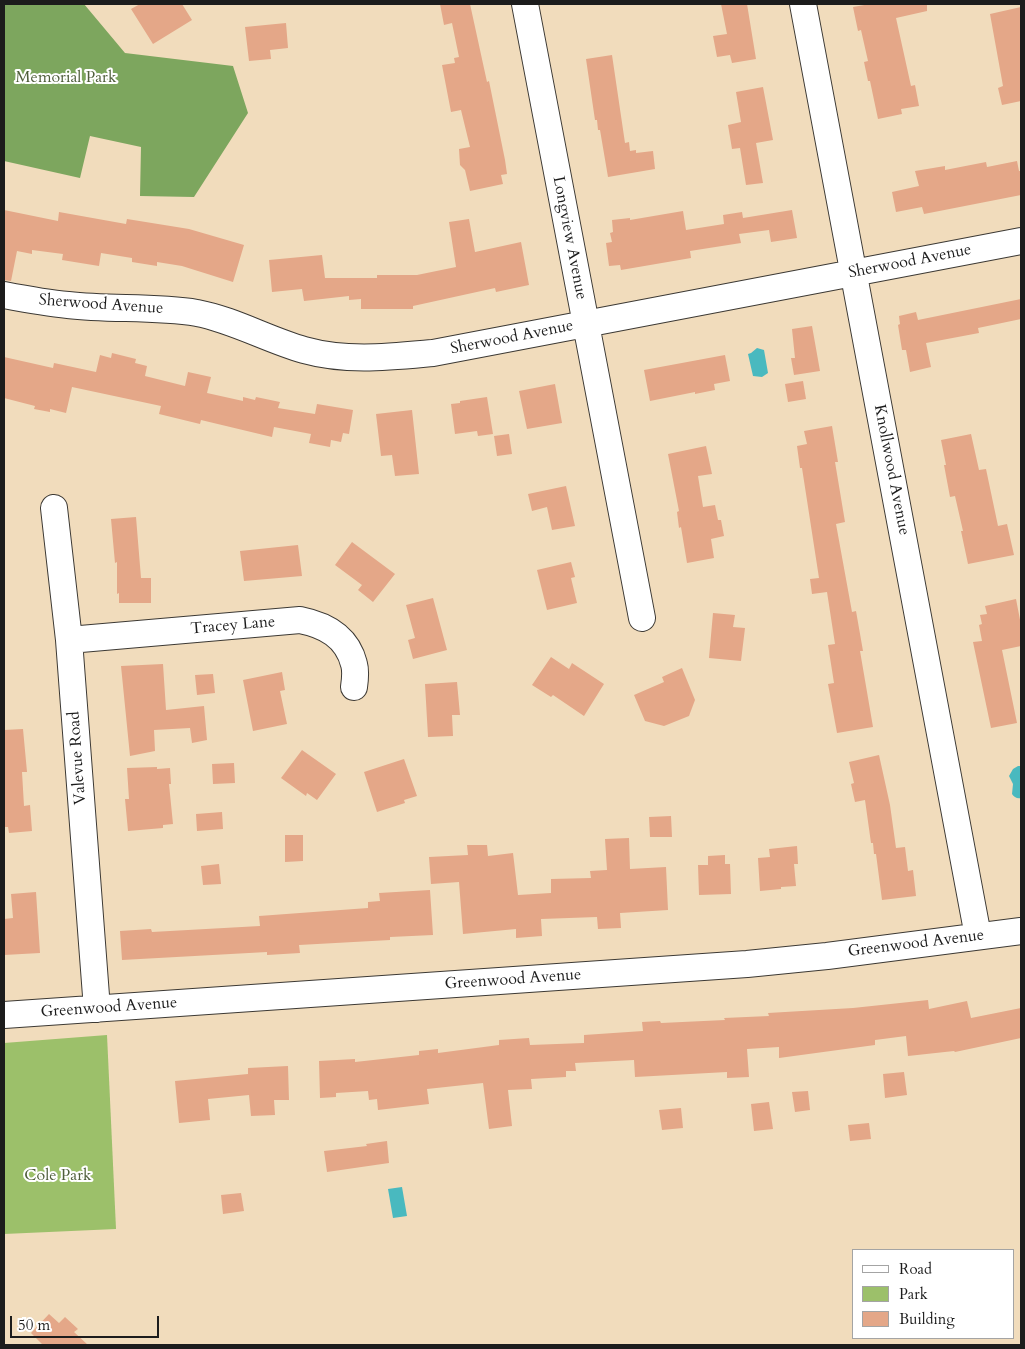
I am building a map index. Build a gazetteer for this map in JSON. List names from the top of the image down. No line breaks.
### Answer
{"streets":{"street":["Longview Avenue","Sherwood Avenue","Knollwood Avenue","Tracey Lane","Valevue Road","Greenwood Avenue"]},"crossings":[["Longview Avenue","Sherwood Avenue"],["Sherwood Avenue","Knollwood Avenue"],["Knollwood Avenue","Greenwood Avenue"],["Tracey Lane","Valevue Road"],["Valevue Road","Greenwood Avenue"]],"parks":["Memorial Park","Cole Park"],"legend":["Road","Park","Building"],"scale_bar":"50 m"}
